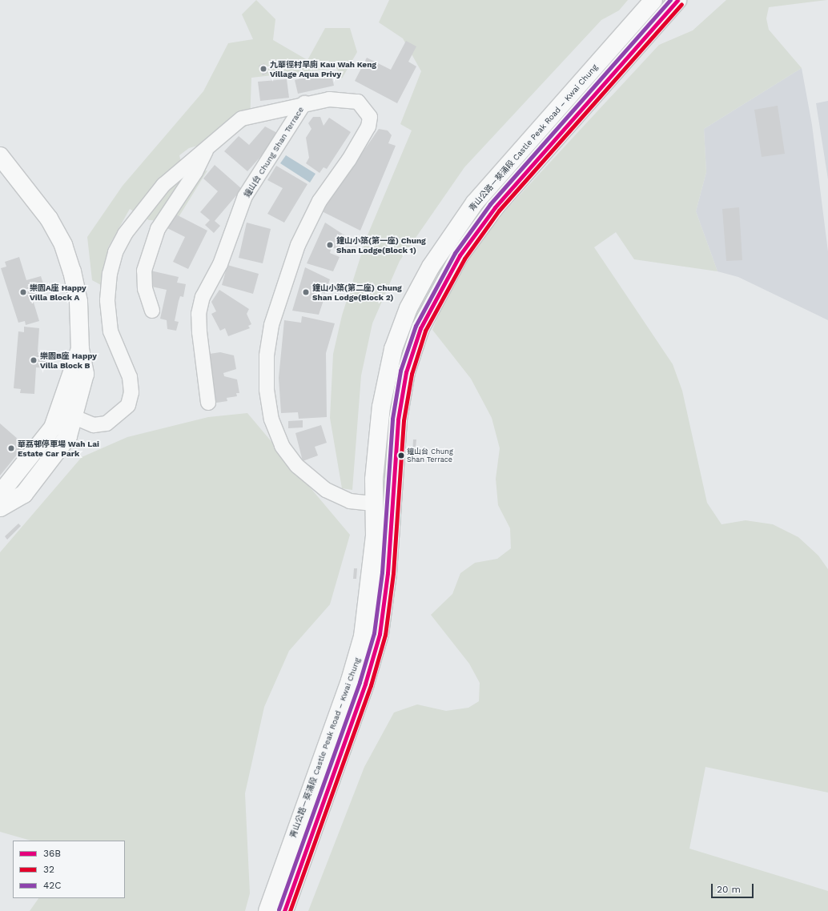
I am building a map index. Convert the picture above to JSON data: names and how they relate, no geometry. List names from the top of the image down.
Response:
{
  "streets": {
    "main road": ["青山公路－葵涌段 Castle Peak Road – Kwai Chung"],
    "street": ["鐘山台 Chung Shan Terrace"]
  },
  "crossings": [
    ["青山公路－葵涌段 Castle Peak Road – Kwai Chung", "鐘山台 Chung Shan Terrace"]
  ],
  "places": [
    "九華徑村旱廁 Kau Wah Keng Village Aqua Privy",
    "鐘山小築(第一座) Chung Shan Lodge(Block 1)",
    "樂園A座 Happy Villa Block A",
    "鐘山小築(第二座) Chung Shan Lodge(Block 2)",
    "樂園B座 Happy Villa Block B",
    "華荔邨停車場 Wah Lai Estate Car Park",
    "鐘山台 Chung Shan Terrace"
  ],
  "lines": ["transit line 36B", "transit line 42C", "transit line 32"],
  "legend": ["36B", "32", "42C"],
  "scale_bar": "20 m"
}
